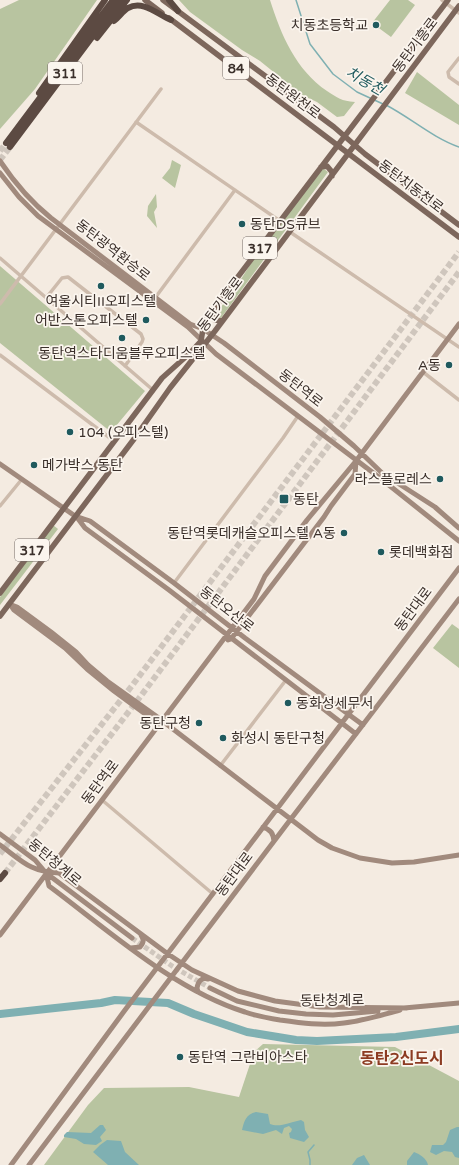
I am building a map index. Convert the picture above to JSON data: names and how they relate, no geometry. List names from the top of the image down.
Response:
{
  "streets": {
    "highway": ["311"],
    "main road": [
      "동탄기흥로",
      "84",
      "동탄원천로",
      "동탄치동천로",
      "317"
    ],
    "street": [
      "동탄광역환승로",
      "동탄역로",
      "동탄오산로",
      "동탄대로",
      "동탄청계로"
    ]
  },
  "crossings": [
    ["동탄기흥로", "동탄원천로"],
    ["동탄기흥로", "동탄치동천로"],
    ["동탄기흥로", "동탄광역환승로"],
    ["동탄기흥로", "동탄오산로"],
    ["동탄원천로", "동탄치동천로"],
    ["동탄광역환승로", "동탄역로"],
    ["동탄역로", "동탄오산로"],
    ["동탄역로", "동탄대로"],
    ["동탄역로", "동탄청계로"],
    ["동탄오산로", "동탄대로"]
  ],
  "districts": ["동탄2신도시"],
  "water": ["치동천"],
  "places": {
    "other": [
      "치동초등학교",
      "동탄DS큐브",
      "여울시티II오피스텔",
      "어반스톤오피스텔",
      "동탄역스타디움블루오피스텔",
      "A동",
      "104 (오피스텔)",
      "메가박스 동탄",
      "라스플로레스",
      "동탄역롯데캐슬오피스텔 A동",
      "롯데백화점",
      "동화성세무서",
      "동탄구청",
      "화성시 동탄구청",
      "동탄역 그란비아스타"
    ],
    "transit": ["동탄"]
  }
}
